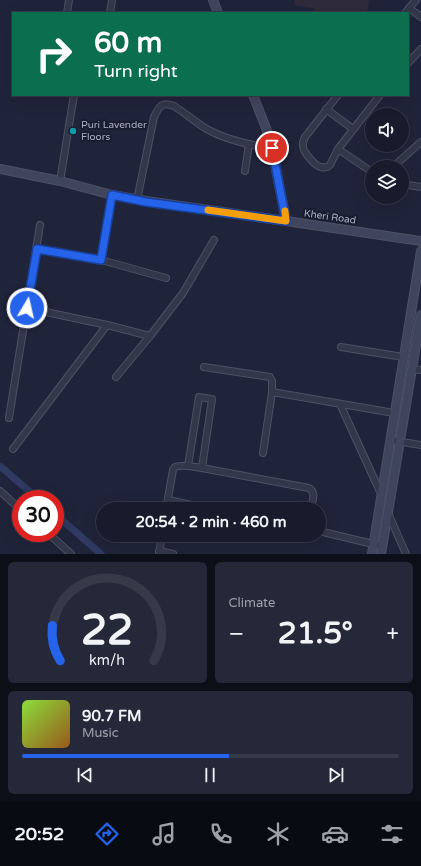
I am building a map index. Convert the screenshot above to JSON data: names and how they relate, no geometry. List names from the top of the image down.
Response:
{
  "streets": {
    "street": ["Kheri Road"]
  },
  "places": ["Puri Lavender Floors"],
  "page": {
    "turn": ["60 m", "Turn right"],
    "limit": "30",
    "trip": "20:54 · 2 min · 460 m",
    "tile": "Climate",
    "heat": ["−", "21.5°", "+"],
    "song": ["90.7 FM", "Music"],
    "tabs": "20:52",
    "gauge": ["22", "km/h"]
  }
}
